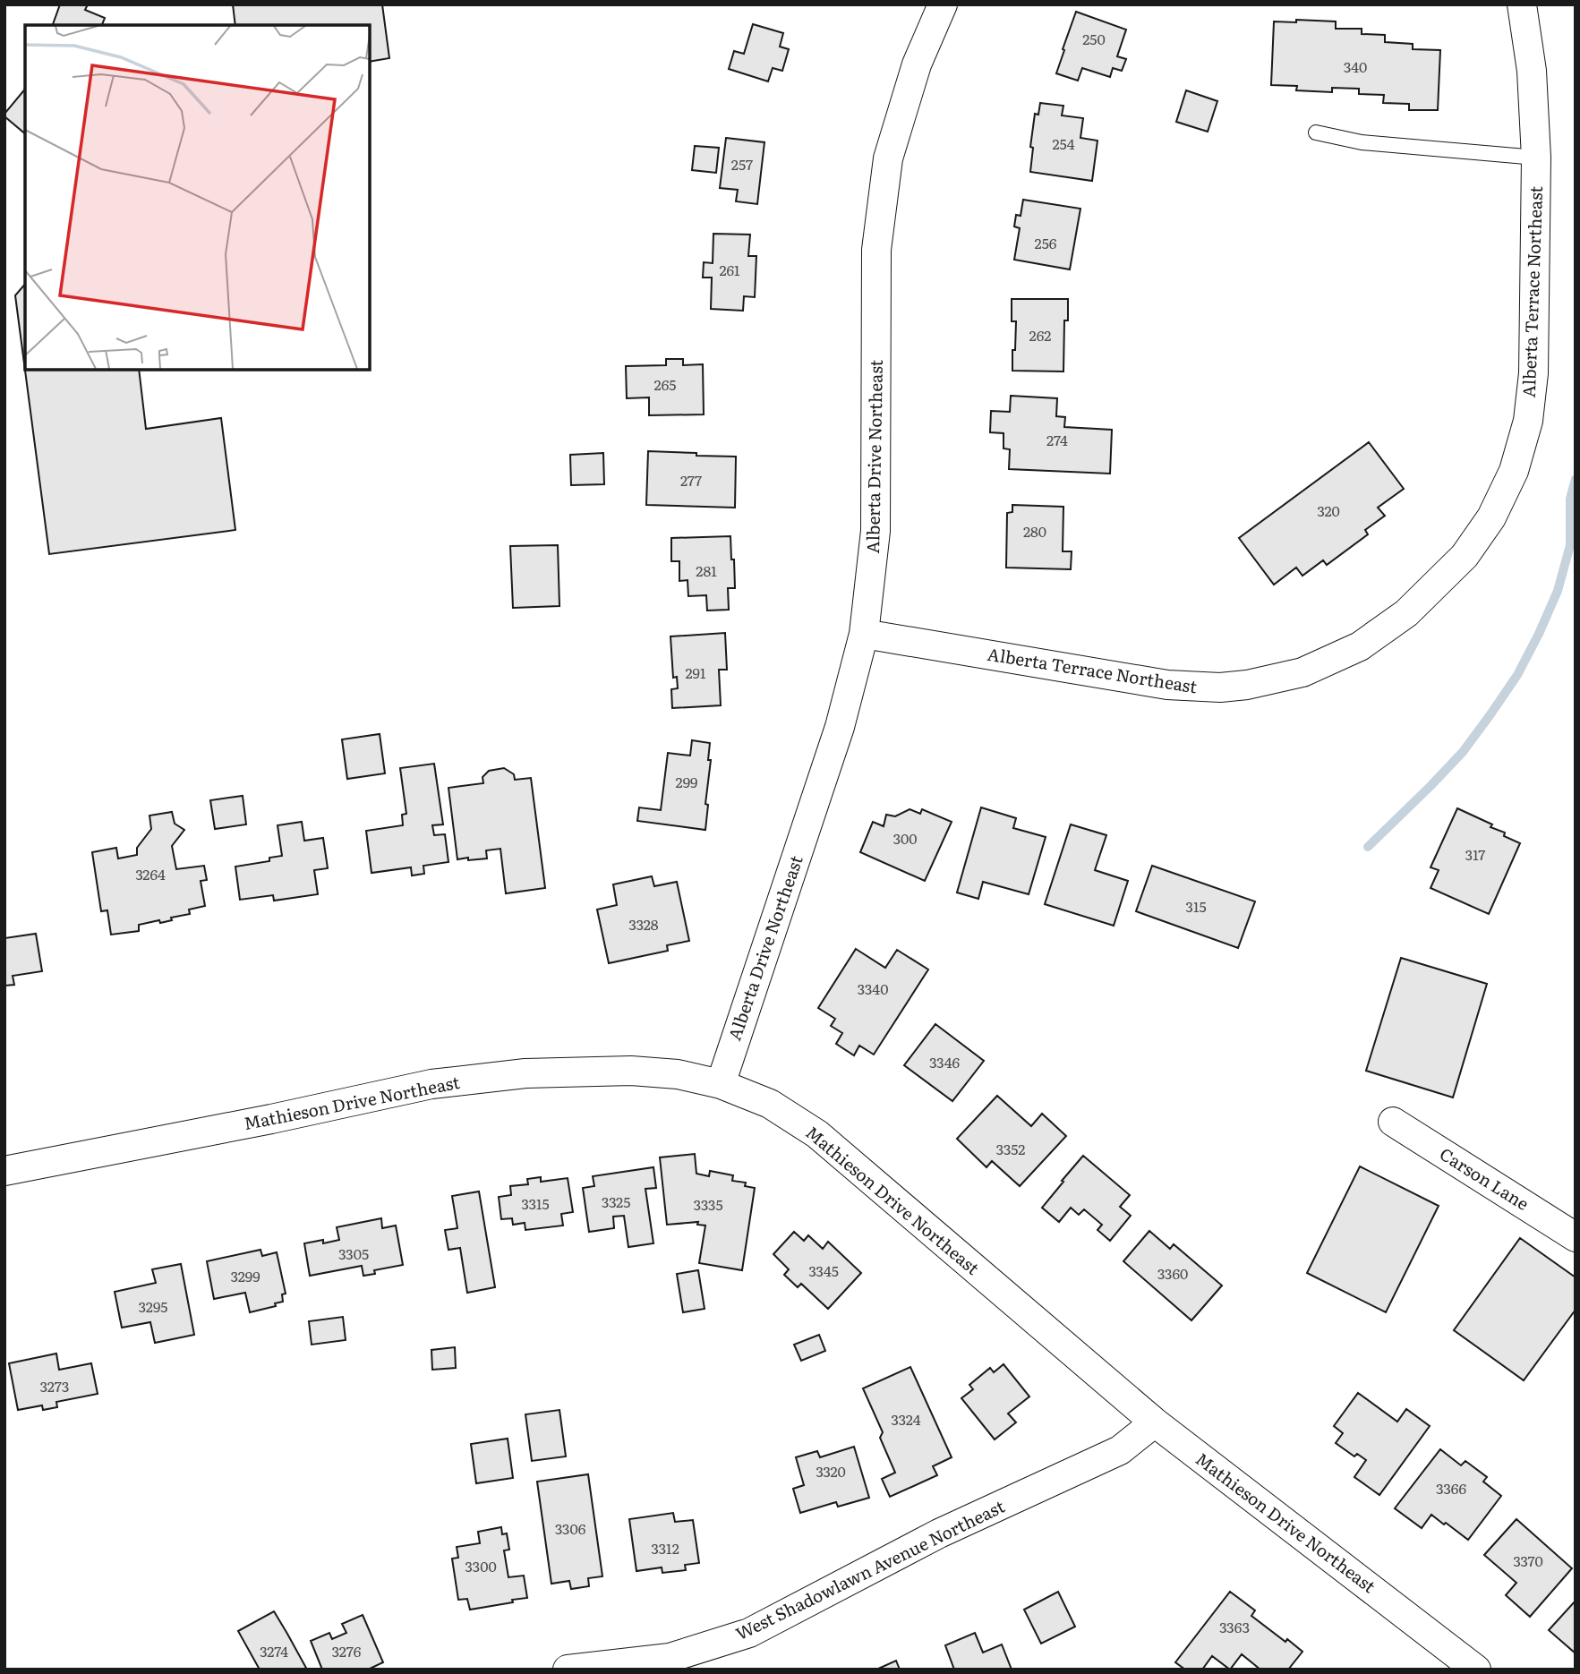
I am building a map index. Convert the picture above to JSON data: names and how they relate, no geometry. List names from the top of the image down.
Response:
{
  "streets": {
    "street": [
      "Alberta Terrace Northeast",
      "Alberta Drive Northeast",
      "Mathieson Drive Northeast",
      "Carson Lane",
      "West Shadowlawn Avenue Northeast"
    ]
  },
  "crossings": [
    ["Alberta Terrace Northeast", "Alberta Drive Northeast"],
    ["Alberta Drive Northeast", "Mathieson Drive Northeast"],
    ["Mathieson Drive Northeast", "West Shadowlawn Avenue Northeast"]
  ],
  "house_numbers": [
    "250",
    "340",
    "254",
    "257",
    "256",
    "261",
    "262",
    "265",
    "274",
    "277",
    "320",
    "280",
    "281",
    "291",
    "299",
    "300",
    "317",
    "3264",
    "315",
    "3328",
    "3340",
    "3346",
    "3352",
    "3325",
    "3315",
    "3335",
    "3305",
    "3345",
    "3360",
    "3299",
    "3295",
    "3273",
    "3324",
    "3320",
    "3366",
    "3306",
    "3312",
    "3370",
    "3300",
    "3363",
    "3274",
    "3276"
  ]
}
